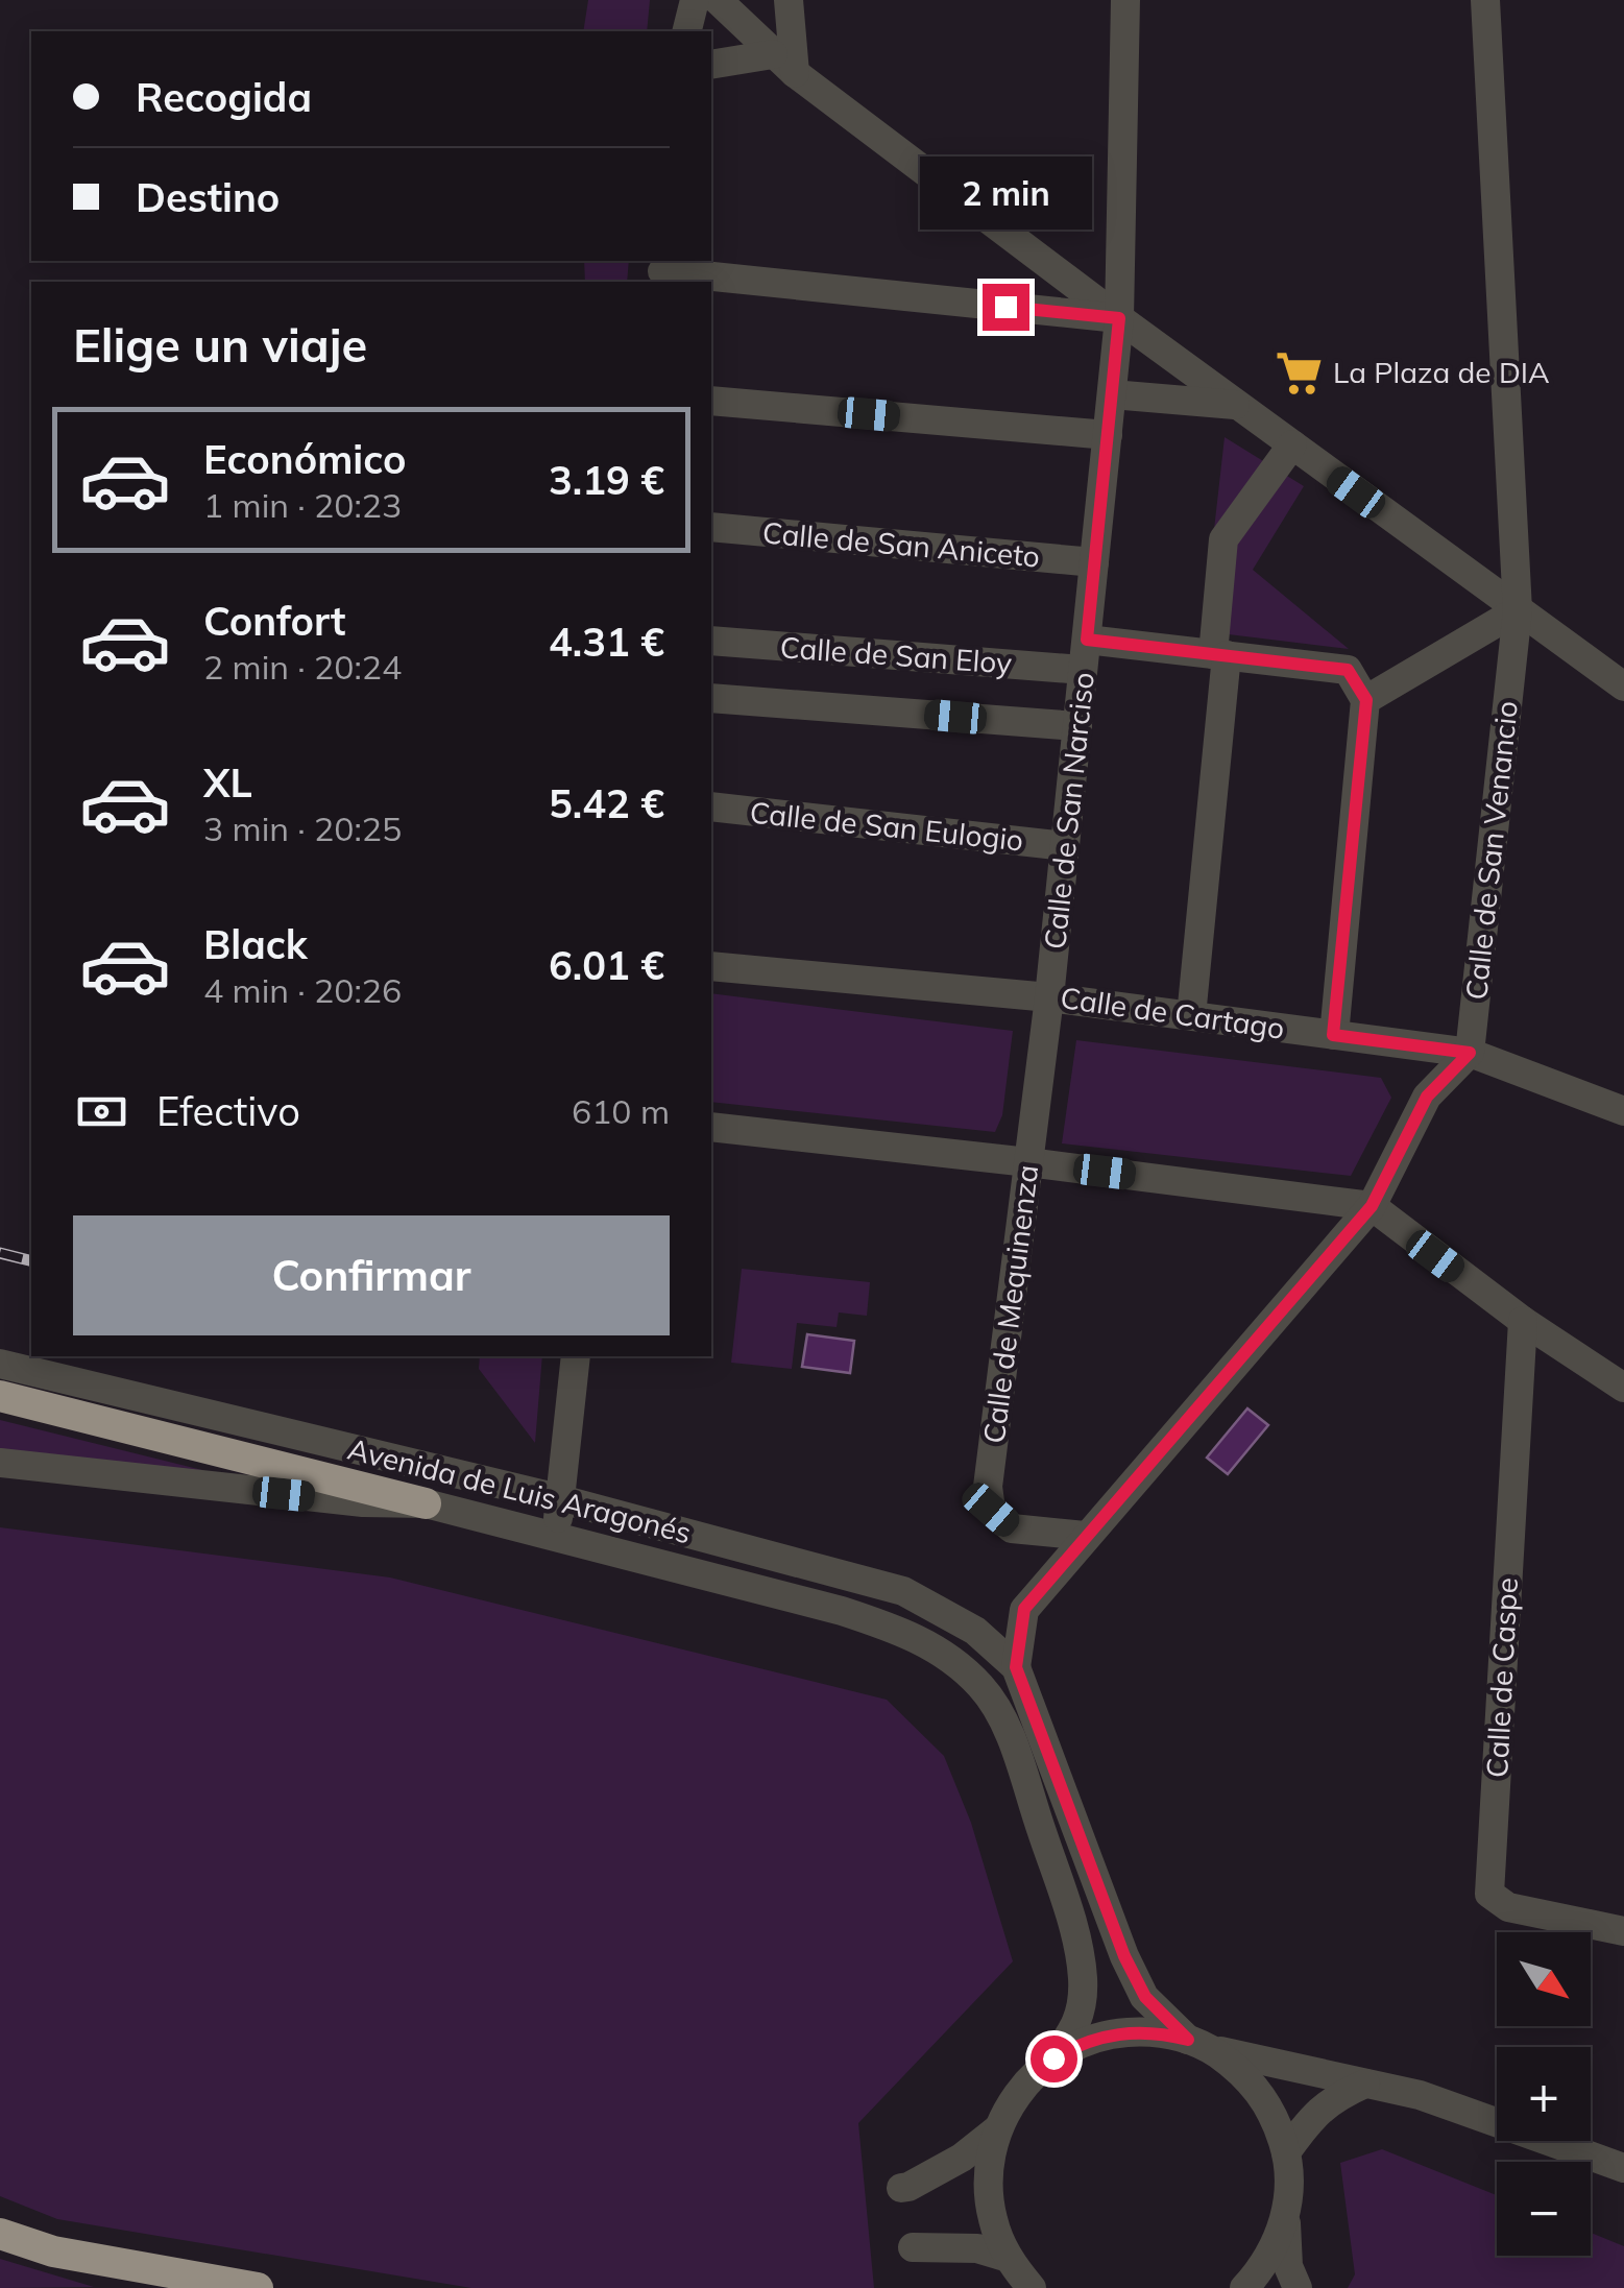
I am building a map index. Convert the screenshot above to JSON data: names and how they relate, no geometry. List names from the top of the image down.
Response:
{
  "streets": {
    "street": [
      "Calle de San Aniceto",
      "Calle de San Eloy",
      "Calle de San Narciso",
      "Calle de San Eulogio",
      "Calle de San Venancio",
      "Calle de Cartago",
      "Calle de Mequinenza",
      "Avenida de Luis Aragonés",
      "Calle de Caspe"
    ]
  },
  "crossings": [
    ["Calle de San Aniceto", "Calle de San Narciso"],
    ["Calle de San Eloy", "Calle de San Narciso"],
    ["Calle de San Narciso", "Calle de San Eulogio"],
    ["Calle de San Narciso", "Calle de Cartago"],
    ["Calle de San Narciso", "Calle de Mequinenza"],
    ["Calle de San Venancio", "Calle de Cartago"],
    ["Calle de Cartago", "Calle de Mequinenza"]
  ],
  "places": {
    "supermarket": ["La Plaza de DIA"]
  },
  "north": "bottom right",
  "page": {
    "banner": ["Recogida", "Destino"],
    "bubble": "2 min",
    "heading": "Elige un viaje",
    "list": [
      {
        "name": "Económico",
        "note": "1 min · 20:23",
        "value": "3.19 €"
      },
      {
        "name": "Confort",
        "note": "2 min · 20:24",
        "value": "4.31 €"
      },
      {
        "name": "XL",
        "note": "3 min · 20:25",
        "value": "5.42 €"
      },
      {
        "name": "Black",
        "note": "4 min · 20:26",
        "value": "6.01 €"
      }
    ],
    "pay": ["Efectivo", "610 m"],
    "buttons": "Confirmar",
    "map_buttons": ["+", "−"]
  }
}
